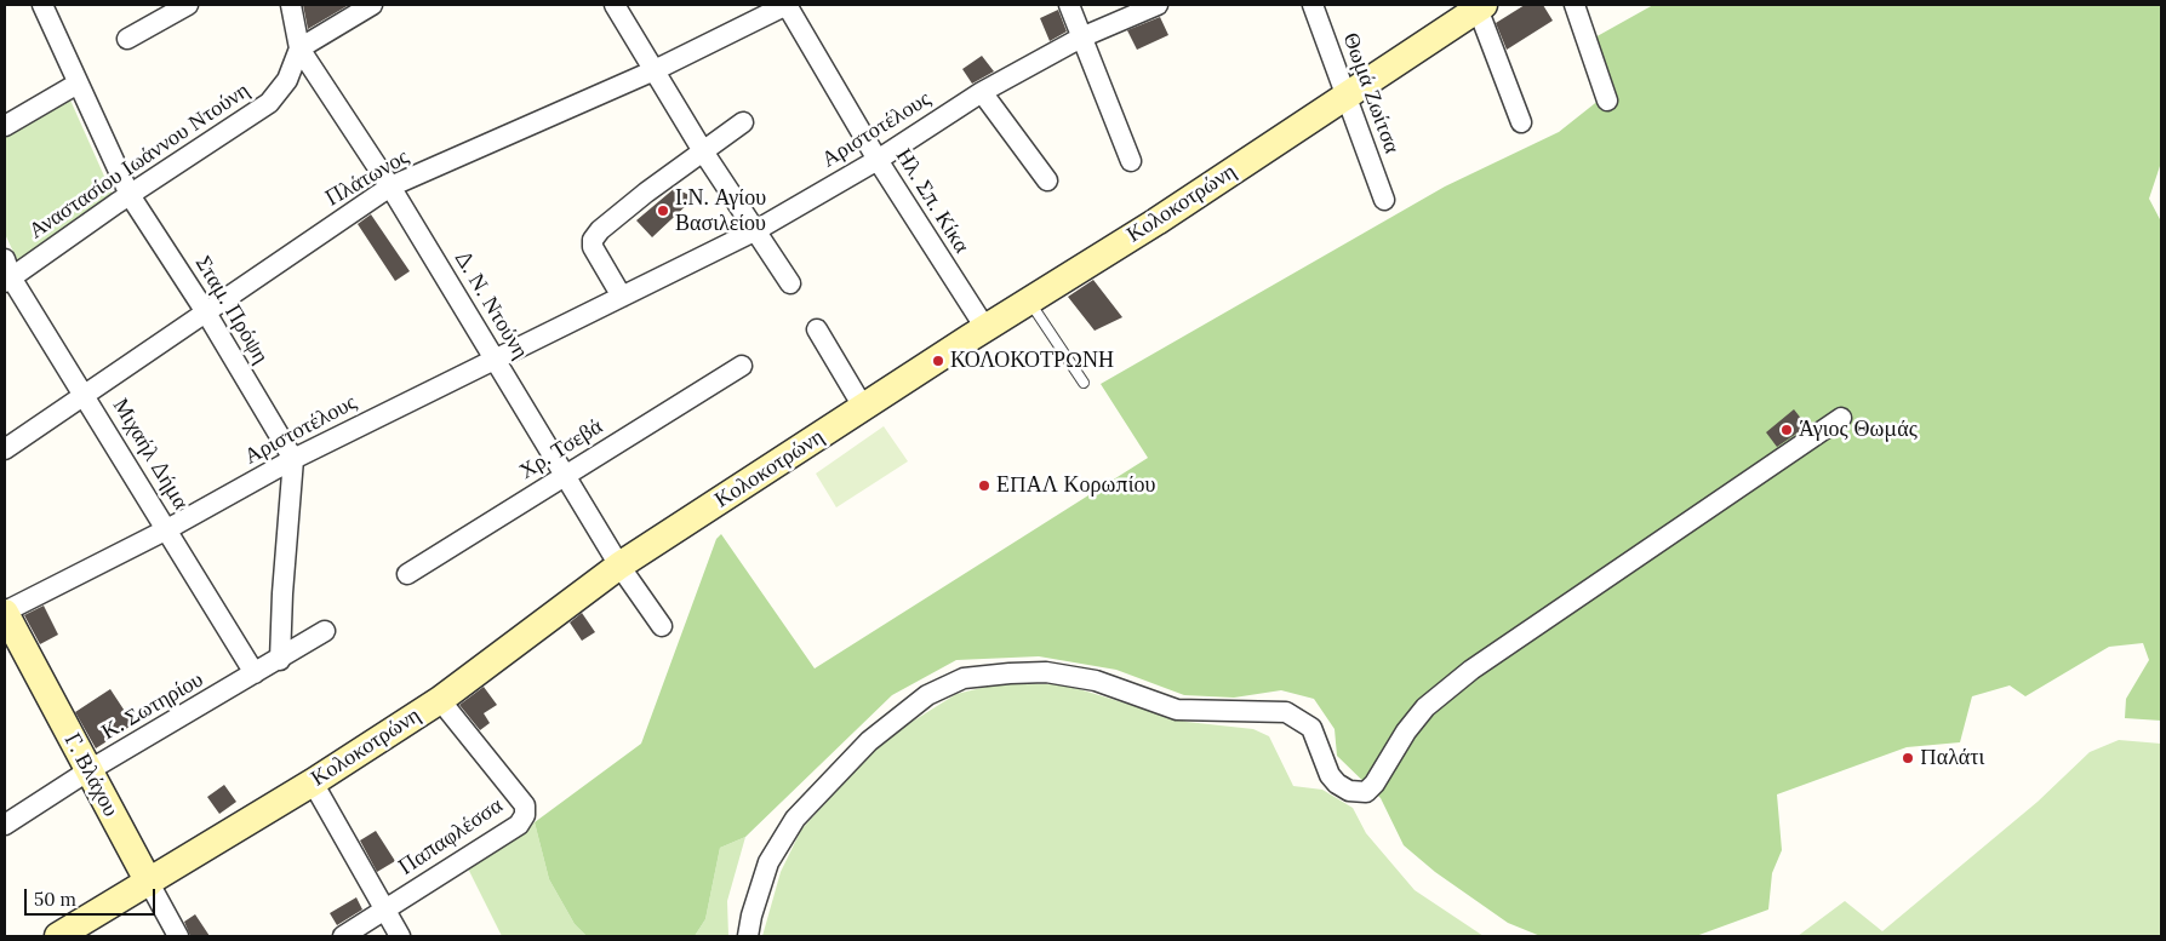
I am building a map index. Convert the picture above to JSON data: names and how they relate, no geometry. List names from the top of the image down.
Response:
{
  "streets": {
    "street": [
      "Θωμά Ζωίτσα",
      "Αριστοτέλους",
      "Αναστασίου Ιωάννου Ντούνη",
      "Πλάτωνος",
      "Ηλ. Σπ. Κίκα",
      "Κολοκοτρώνη",
      "Δ. Ν. Ντούνη",
      "Σταμ. Πρόψη",
      "Χρ. Τσεβά",
      "Μιχαήλ Δήμα",
      "Κ. Σωτηρίου",
      "Γ. Βλάχου",
      "Παπαφλέσσα"
    ]
  },
  "crossings": [
    ["Θωμά Ζωίτσα", "Κολοκοτρώνη"],
    ["Αριστοτέλους", "Ηλ. Σπ. Κίκα"],
    ["Αριστοτέλους", "Δ. Ν. Ντούνη"],
    ["Αριστοτέλους", "Σταμ. Πρόψη"],
    ["Αριστοτέλους", "Μιχαήλ Δήμα"],
    ["Αριστοτέλους", "Γ. Βλάχου"],
    ["Αναστασίου Ιωάννου Ντούνη", "Δ. Ν. Ντούνη"],
    ["Αναστασίου Ιωάννου Ντούνη", "Σταμ. Πρόψη"],
    ["Αναστασίου Ιωάννου Ντούνη", "Μιχαήλ Δήμα"],
    ["Πλάτωνος", "Ηλ. Σπ. Κίκα"],
    ["Πλάτωνος", "Δ. Ν. Ντούνη"],
    ["Πλάτωνος", "Σταμ. Πρόψη"],
    ["Πλάτωνος", "Μιχαήλ Δήμα"],
    ["Ηλ. Σπ. Κίκα", "Κολοκοτρώνη"],
    ["Κολοκοτρώνη", "Δ. Ν. Ντούνη"],
    ["Κολοκοτρώνη", "Γ. Βλάχου"],
    ["Κολοκοτρώνη", "Παπαφλέσσα"],
    ["Δ. Ν. Ντούνη", "Χρ. Τσεβά"],
    ["Μιχαήλ Δήμα", "Κ. Σωτηρίου"],
    ["Κ. Σωτηρίου", "Γ. Βλάχου"]
  ],
  "places": [
    "Ι.Ν. Αγίου Βασιλείου",
    "ΚΟΛΟΚΟΤΡΩΝΗ",
    "Άγιος Θωμάς",
    "ΕΠΑΛ Κορωπίου",
    "Παλάτι"
  ],
  "scale_bar": "50 m"
}
